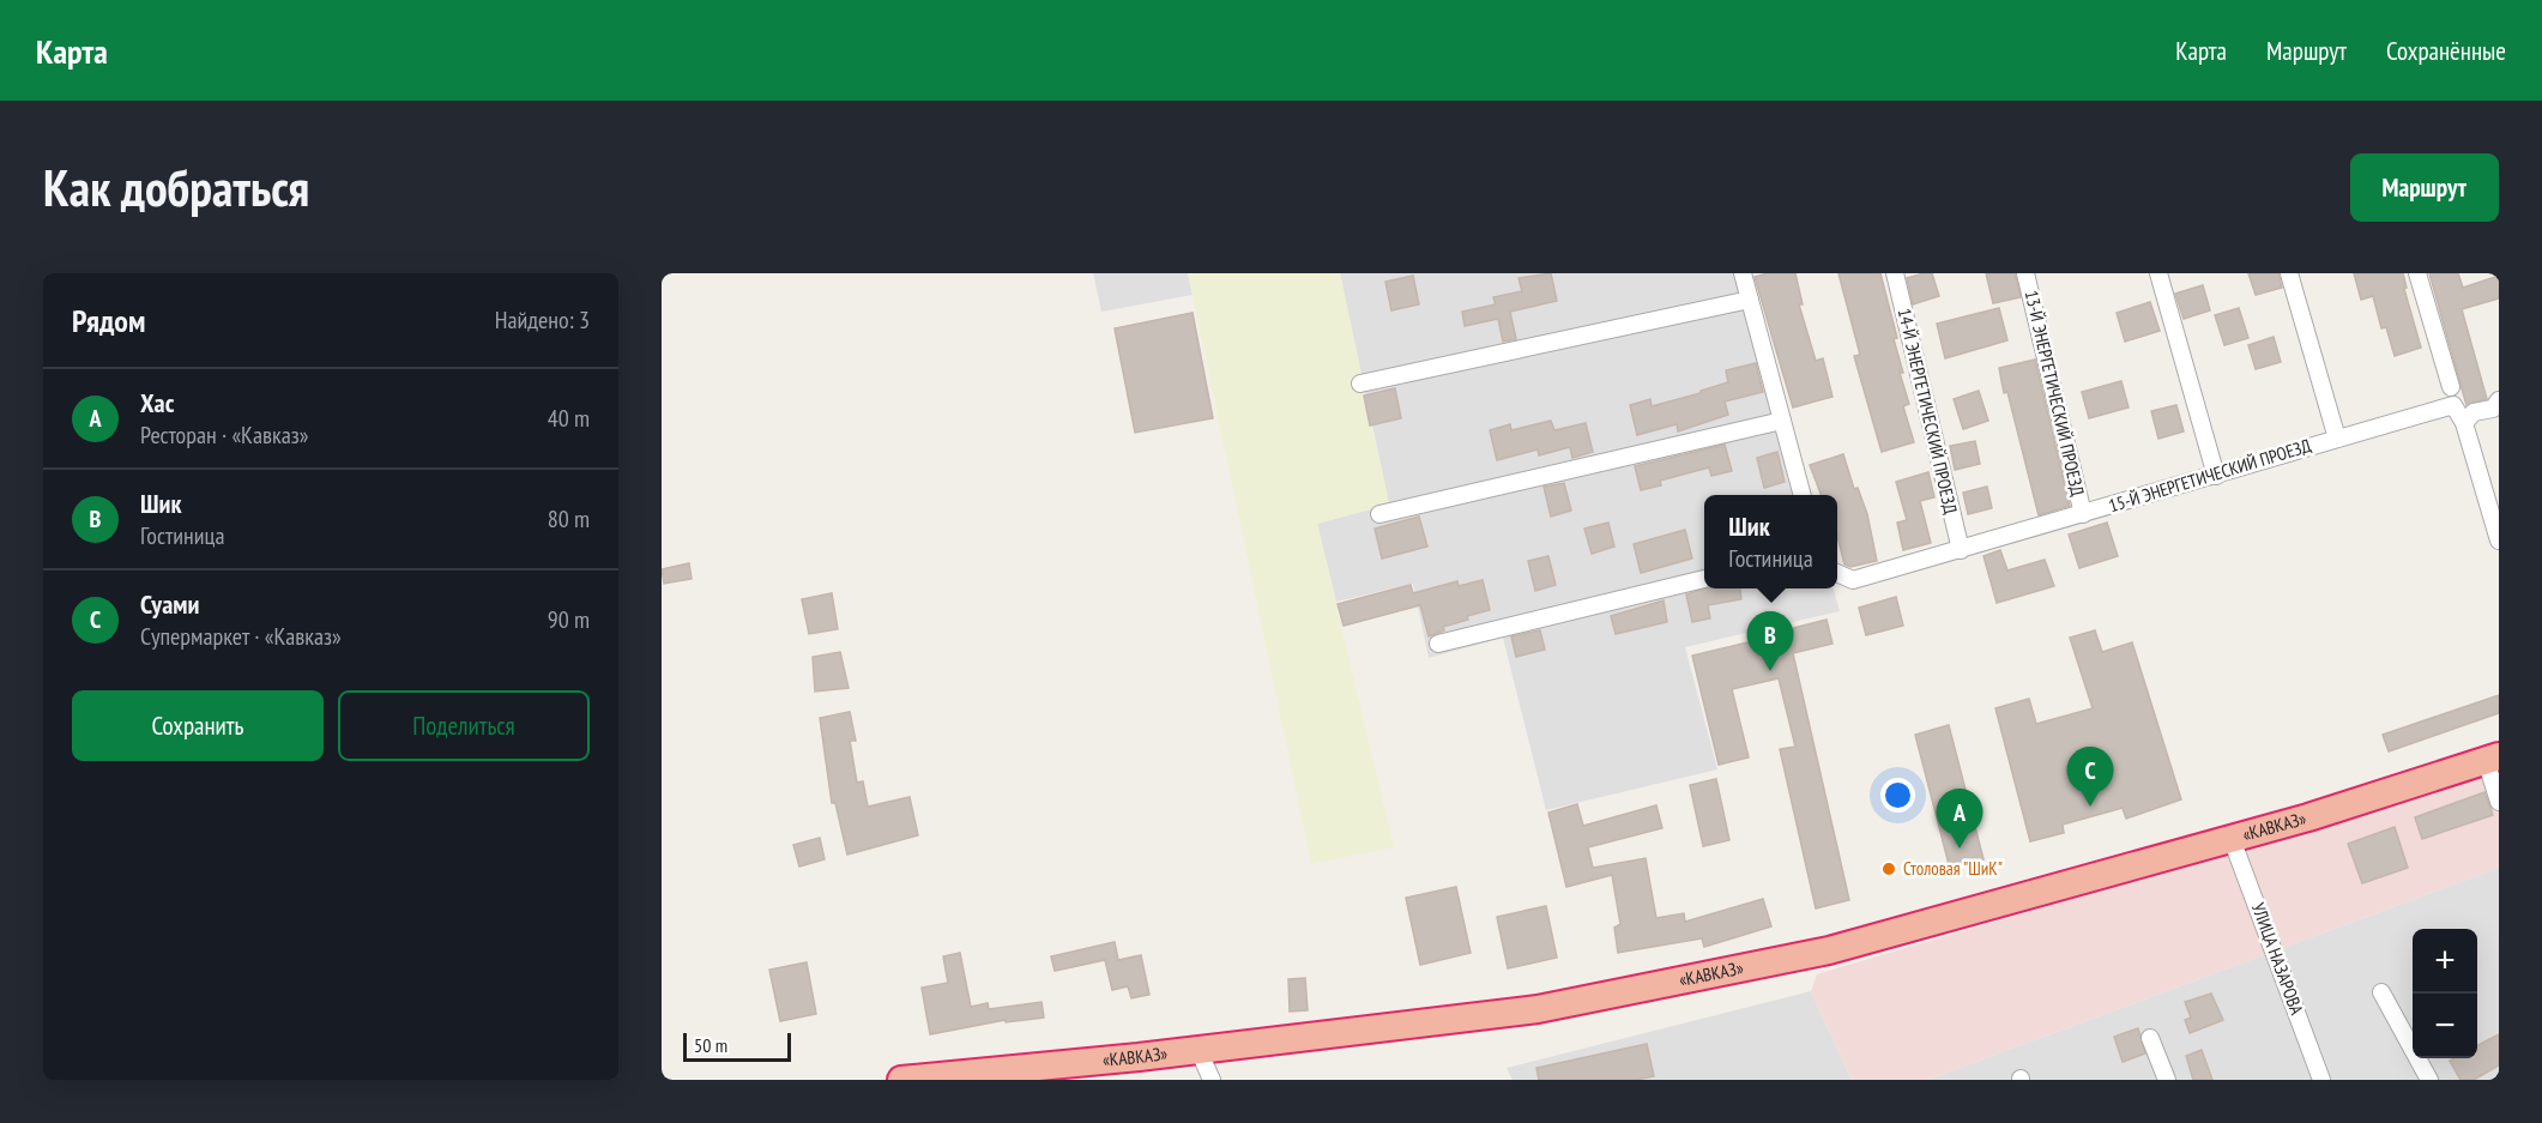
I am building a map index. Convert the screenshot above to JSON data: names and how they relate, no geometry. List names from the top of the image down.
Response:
{
  "streets": {
    "highway": ["«КАВКАЗ»"],
    "street": [
      "13-Й ЭНЕРГЕТИЧЕСКИЙ ПРОЕЗД",
      "14-Й ЭНЕРГЕТИЧЕСКИЙ ПРОЕЗД",
      "15-Й ЭНЕРГЕТИЧЕСКИЙ ПРОЕЗД",
      "УЛИЦА НАЗАРОВА"
    ]
  },
  "crossings": [
    ["13-Й ЭНЕРГЕТИЧЕСКИЙ ПРОЕЗД", "15-Й ЭНЕРГЕТИЧЕСКИЙ ПРОЕЗД"],
    ["14-Й ЭНЕРГЕТИЧЕСКИЙ ПРОЕЗД", "15-Й ЭНЕРГЕТИЧЕСКИЙ ПРОЕЗД"],
    ["«КАВКАЗ»", "УЛИЦА НАЗАРОВА"]
  ],
  "places": ["Столовая \"ШиК\""],
  "scale_bar": "50 m",
  "page": {
    "header": "Карта",
    "nav": ["Карта", "Маршрут", "Сохранённые"],
    "buttons": [
      "Маршрут",
      ["Сохранить", "Поделиться"]
    ],
    "title": "Как добраться",
    "heading": ["Рядом", "Найдено: 3"],
    "list": [
      {
        "mark": "A",
        "name": "Хас",
        "note": "Ресторан · «Кавказ»",
        "value": "40 m"
      },
      {
        "mark": "B",
        "name": "Шик",
        "note": "Гостиница",
        "value": "80 m"
      },
      {
        "mark": "C",
        "name": "Суами",
        "note": "Супермаркет · «Кавказ»",
        "value": "90 m"
      }
    ],
    "popup": ["Шик", "Гостиница"],
    "pins": ["B", "C", "A"],
    "map_buttons": ["+", "−"],
    "scale": "50 m"
  }
}
